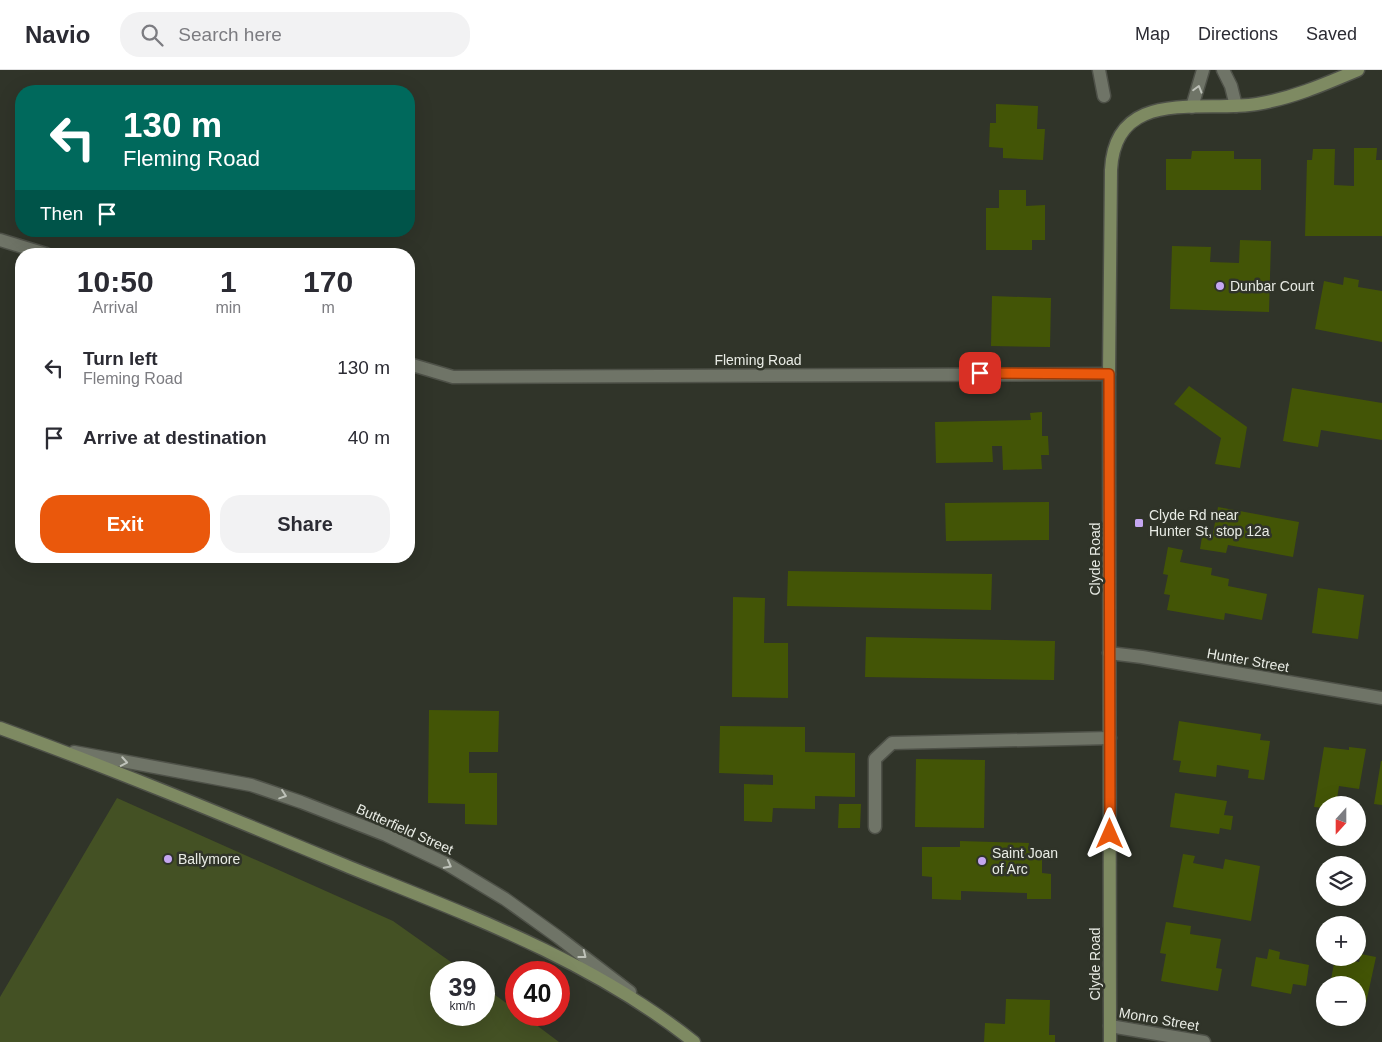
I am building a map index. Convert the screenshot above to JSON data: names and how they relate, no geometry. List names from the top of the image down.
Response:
{
  "streets": {
    "street": [
      "Fleming Road",
      "Clyde Road",
      "Hunter Street",
      "Butterfield Street",
      "Monro Street"
    ]
  },
  "crossings": [
    ["Fleming Road", "Clyde Road"],
    ["Clyde Road", "Hunter Street"],
    ["Clyde Road", "Monro Street"]
  ],
  "places": {
    "other": ["Dunbar Court", "Ballymore", "Saint Joan of Arc"],
    "transit": ["Clyde Rd near Hunter St, stop 12a"]
  },
  "north": "bottom",
  "page": {
    "header": "Navio",
    "search": "Search here",
    "nav": ["Map", "Directions", "Saved"],
    "turn": ["130 m", "Fleming Road"],
    "then": "Then",
    "eta": [
      "10:50",
      "Arrival",
      "1",
      "min",
      "170",
      "m"
    ],
    "list": [
      {
        "name": "Turn left",
        "note": "Fleming Road",
        "value": "130 m"
      },
      {
        "name": "Arrive at destination",
        "value": "40 m"
      }
    ],
    "buttons": ["Exit", "Share"],
    "map_buttons": ["+", "−"],
    "speed": "39 km/h",
    "limit": "40"
  }
}
